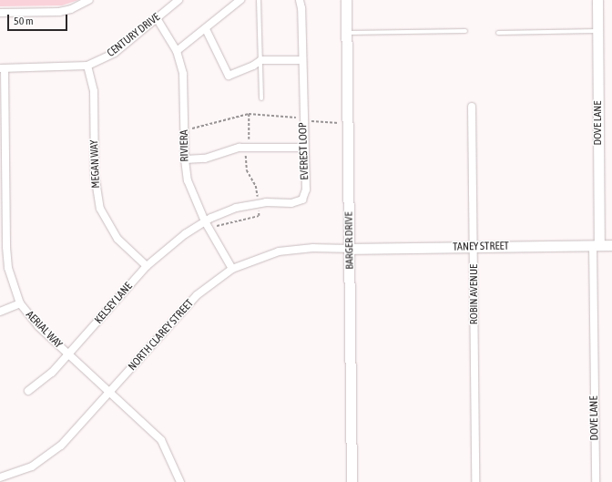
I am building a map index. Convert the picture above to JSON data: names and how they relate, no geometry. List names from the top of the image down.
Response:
{
  "streets": {
    "street": [
      "CENTURY DRIVE",
      "DOVE LANE",
      "RIVIERA",
      "EVEREST LOOP",
      "MEGAN WAY",
      "BARGER DRIVE",
      "TANEY STREET",
      "ROBIN AVENUE",
      "KELSEY LANE",
      "AERIAL WAY",
      "NORTH CLAREY STREET"
    ]
  },
  "crossings": [
    ["CENTURY DRIVE", "RIVIERA"],
    ["CENTURY DRIVE", "MEGAN WAY"],
    ["CENTURY DRIVE", "AERIAL WAY"],
    ["DOVE LANE", "TANEY STREET"],
    ["RIVIERA", "EVEREST LOOP"],
    ["RIVIERA", "KELSEY LANE"],
    ["RIVIERA", "NORTH CLAREY STREET"],
    ["EVEREST LOOP", "KELSEY LANE"],
    ["MEGAN WAY", "KELSEY LANE"],
    ["BARGER DRIVE", "TANEY STREET"],
    ["BARGER DRIVE", "NORTH CLAREY STREET"],
    ["TANEY STREET", "ROBIN AVENUE"],
    ["TANEY STREET", "NORTH CLAREY STREET"],
    ["KELSEY LANE", "AERIAL WAY"],
    ["AERIAL WAY", "NORTH CLAREY STREET"]
  ],
  "scale_bar": "50 m"
}
